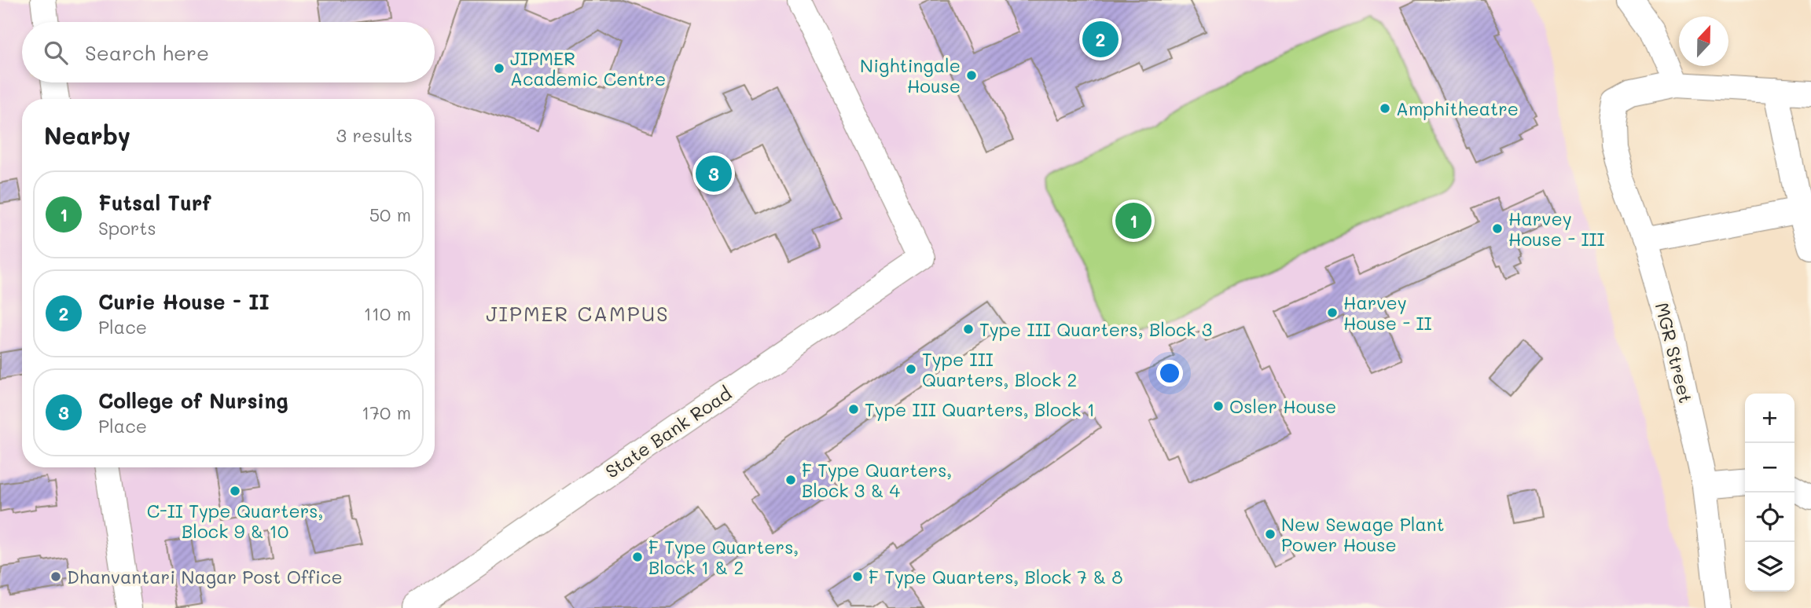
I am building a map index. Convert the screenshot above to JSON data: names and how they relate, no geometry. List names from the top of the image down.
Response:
{
  "streets": {
    "street": ["MGR Street", "State Bank Road"]
  },
  "districts": ["JIPMER CAMPUS"],
  "places": [
    "JIPMER Academic Centre",
    "Nightingale House",
    "Amphitheatre",
    "Harvey House - III",
    "Harvey House - II",
    "Type III Quarters, Block 3",
    "Type III Quarters, Block 2",
    "Osler House",
    "Type III Quarters, Block 1",
    "F Type Quarters, Block 3 & 4",
    "C-II Type Quarters, Block 9 & 10",
    "New Sewage Plant Power House",
    "F Type Quarters, Block 1 & 2",
    "Dhanvantari Nagar Post Office",
    "F Type Quarters, Block 7 & 8"
  ],
  "north": "top",
  "page": {
    "pins": ["2", "3", "1"],
    "search": "Search here",
    "heading": ["Nearby", "3 results"],
    "list": [
      {
        "mark": "1",
        "name": "Futsal Turf",
        "note": "Sports",
        "value": "50 m"
      },
      {
        "mark": "2",
        "name": "Curie House - II",
        "note": "Place",
        "value": "110 m"
      },
      {
        "mark": "3",
        "name": "College of Nursing",
        "note": "Place",
        "value": "170 m"
      }
    ],
    "map_buttons": ["+", "−"]
  }
}
